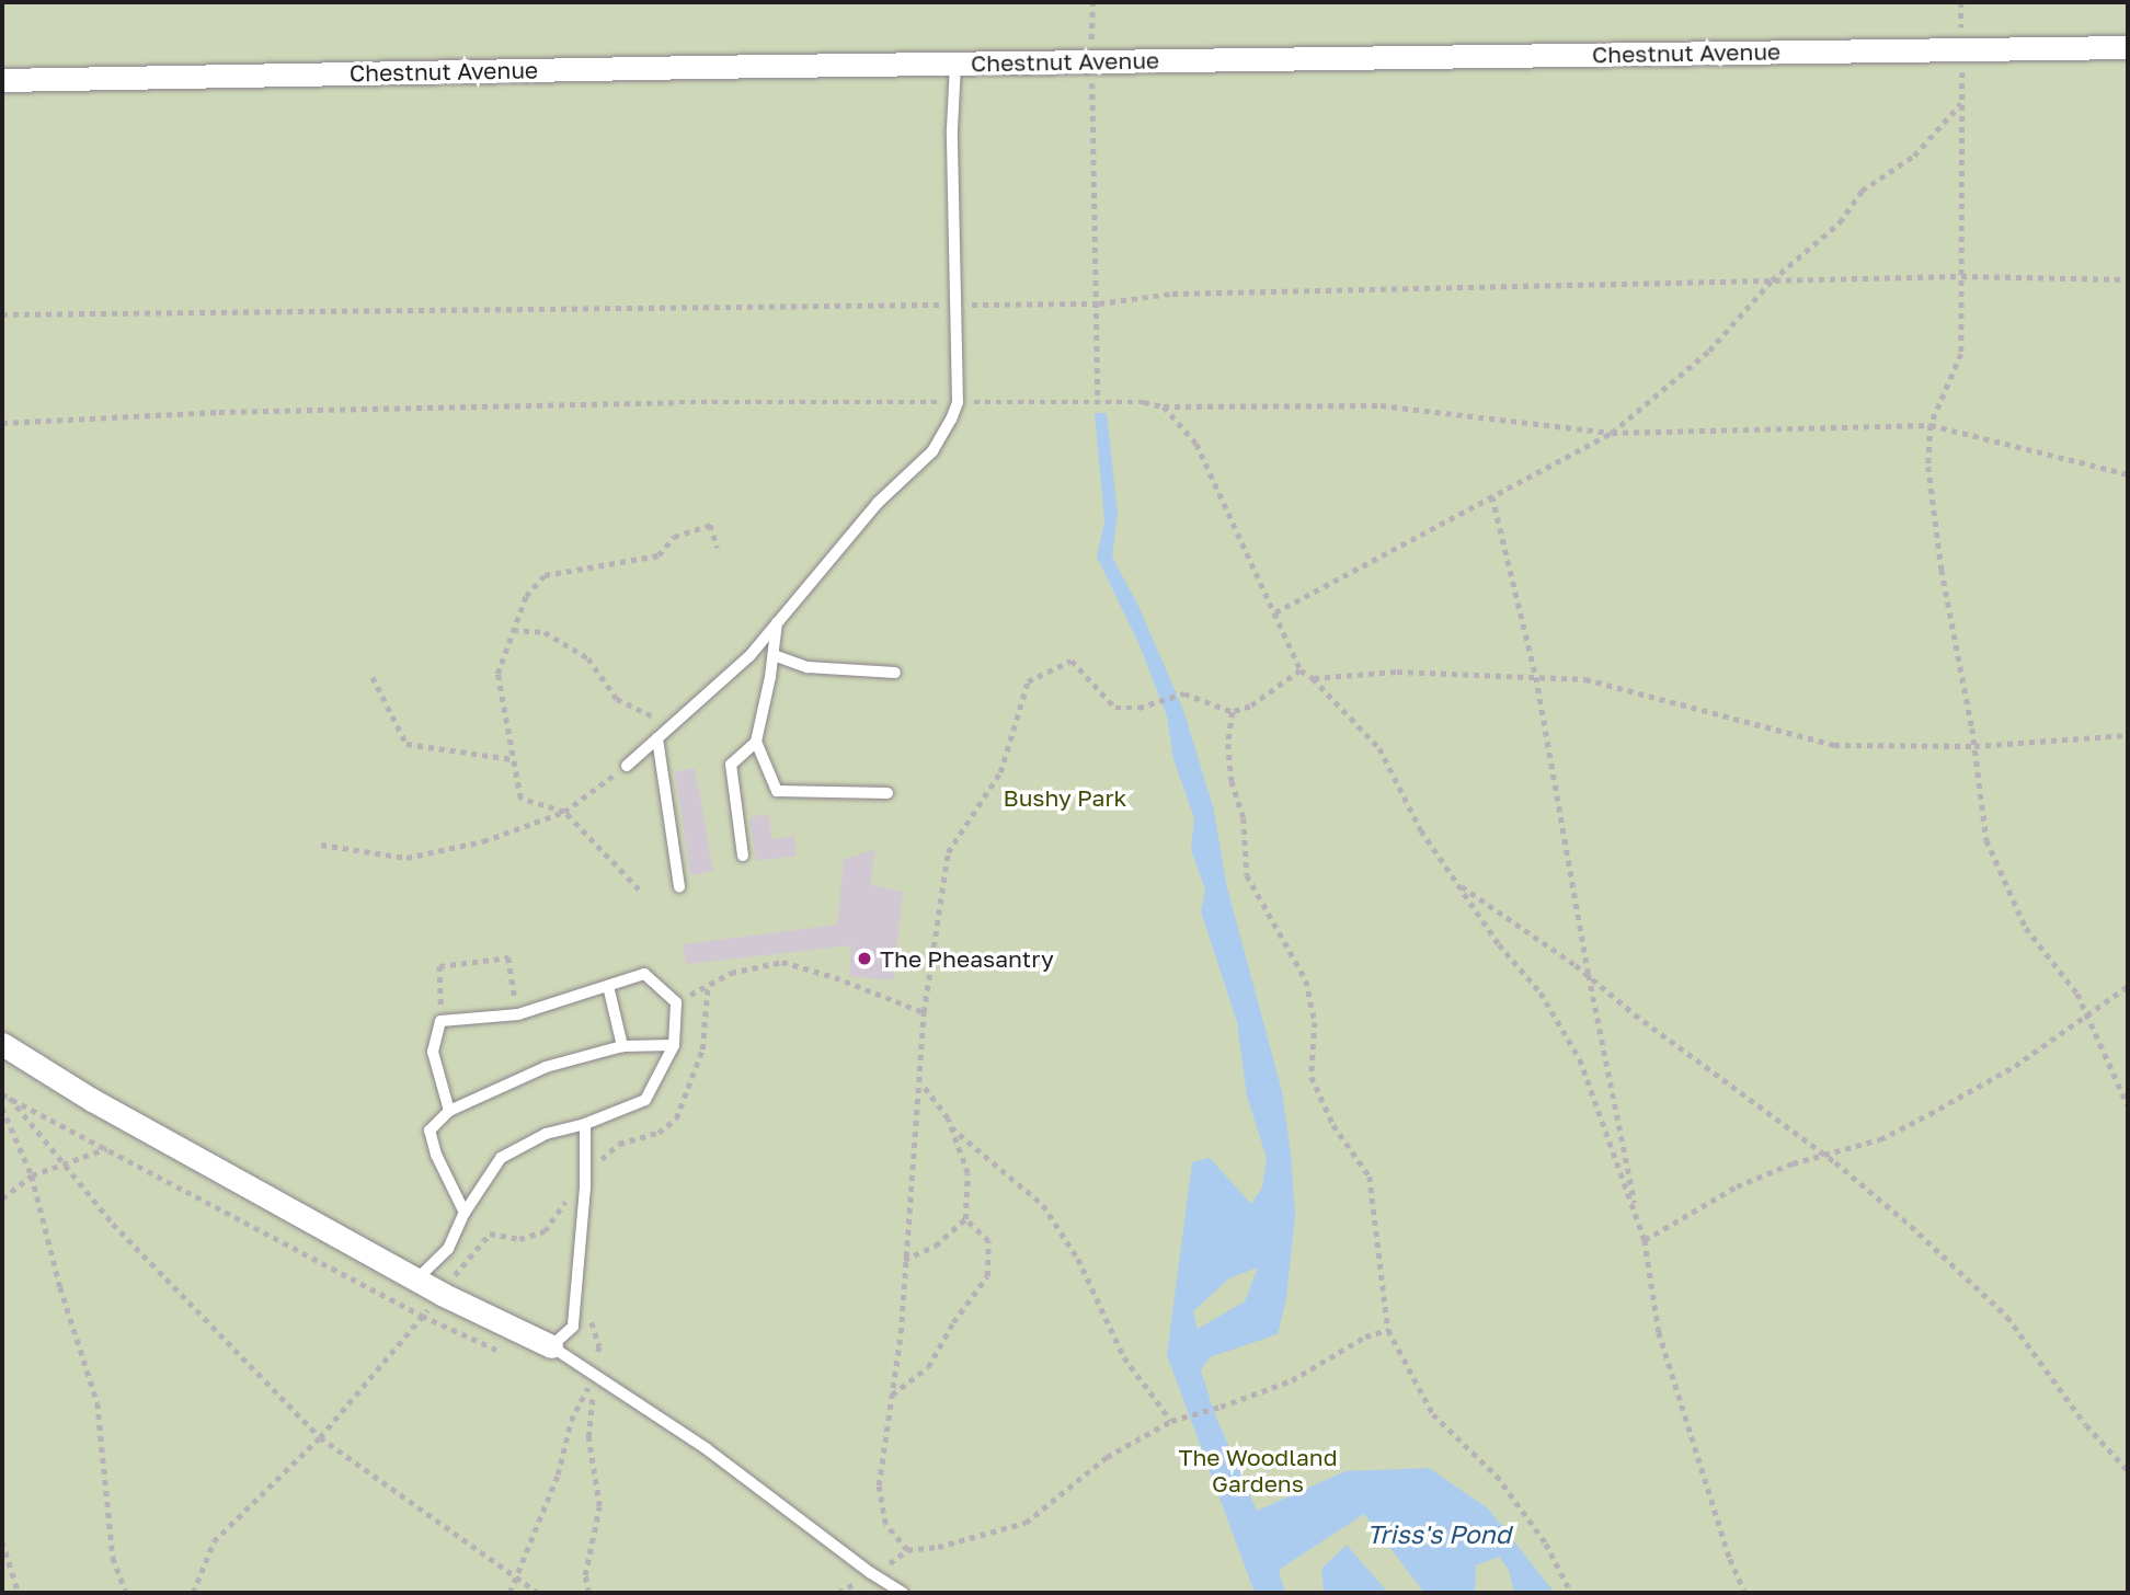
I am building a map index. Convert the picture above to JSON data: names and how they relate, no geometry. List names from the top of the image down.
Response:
{
  "streets": {
    "street": ["Chestnut Avenue"]
  },
  "water": ["Triss's Pond"],
  "parks": ["Bushy Park", "The Woodland Gardens"],
  "places": ["The Pheasantry"]
}
